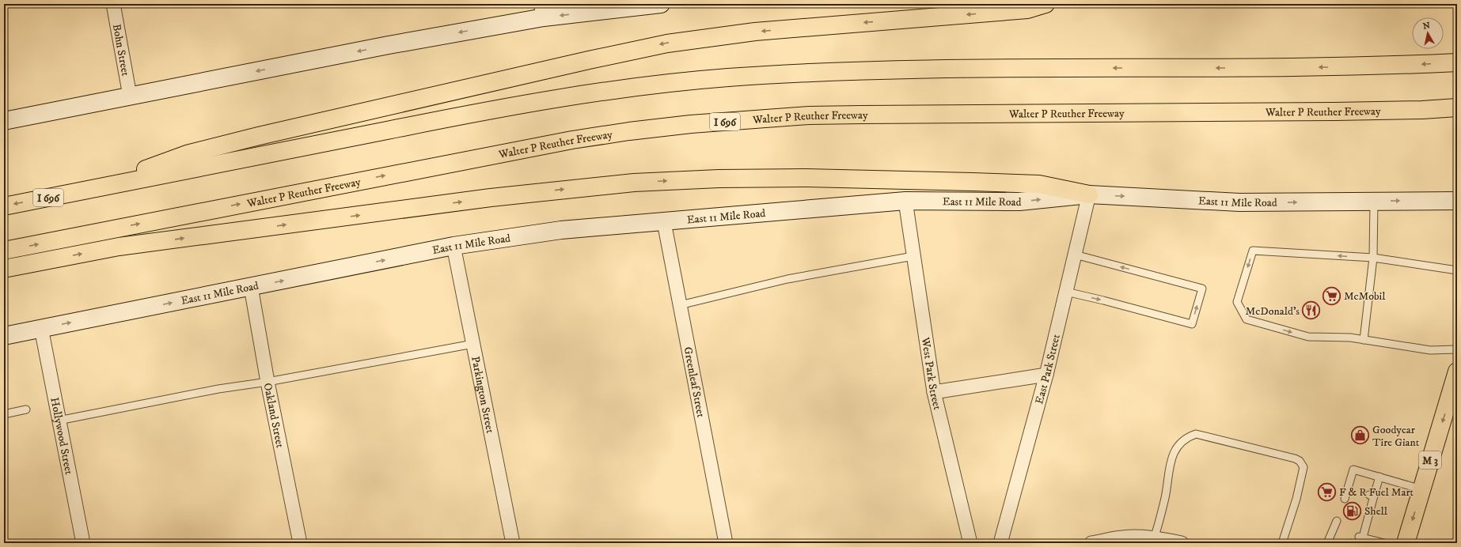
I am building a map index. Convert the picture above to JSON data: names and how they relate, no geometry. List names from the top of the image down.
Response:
{
  "streets": {
    "main road": [
      "Walter P Reuther Freeway",
      "I 696",
      "East 11 Mile Road",
      "M 3"
    ],
    "street": [
      "Bohn Street",
      "East Park Street",
      "West Park Street",
      "Greenleaf Street",
      "Parkington Street",
      "Oakland Street",
      "Hollywood Street"
    ]
  },
  "crossings": [
    ["East 11 Mile Road", "East Park Street"],
    ["East 11 Mile Road", "West Park Street"],
    ["East 11 Mile Road", "Greenleaf Street"],
    ["East 11 Mile Road", "Parkington Street"],
    ["East 11 Mile Road", "Oakland Street"],
    ["East 11 Mile Road", "Hollywood Street"]
  ],
  "places": {
    "supermarket": ["McMobil", "F & R Fuel Mart"],
    "restaurant": ["McDonald's"],
    "shop": ["Goodyear Tire Giant"],
    "fuel station": ["Shell"]
  },
  "north": "top"
}
